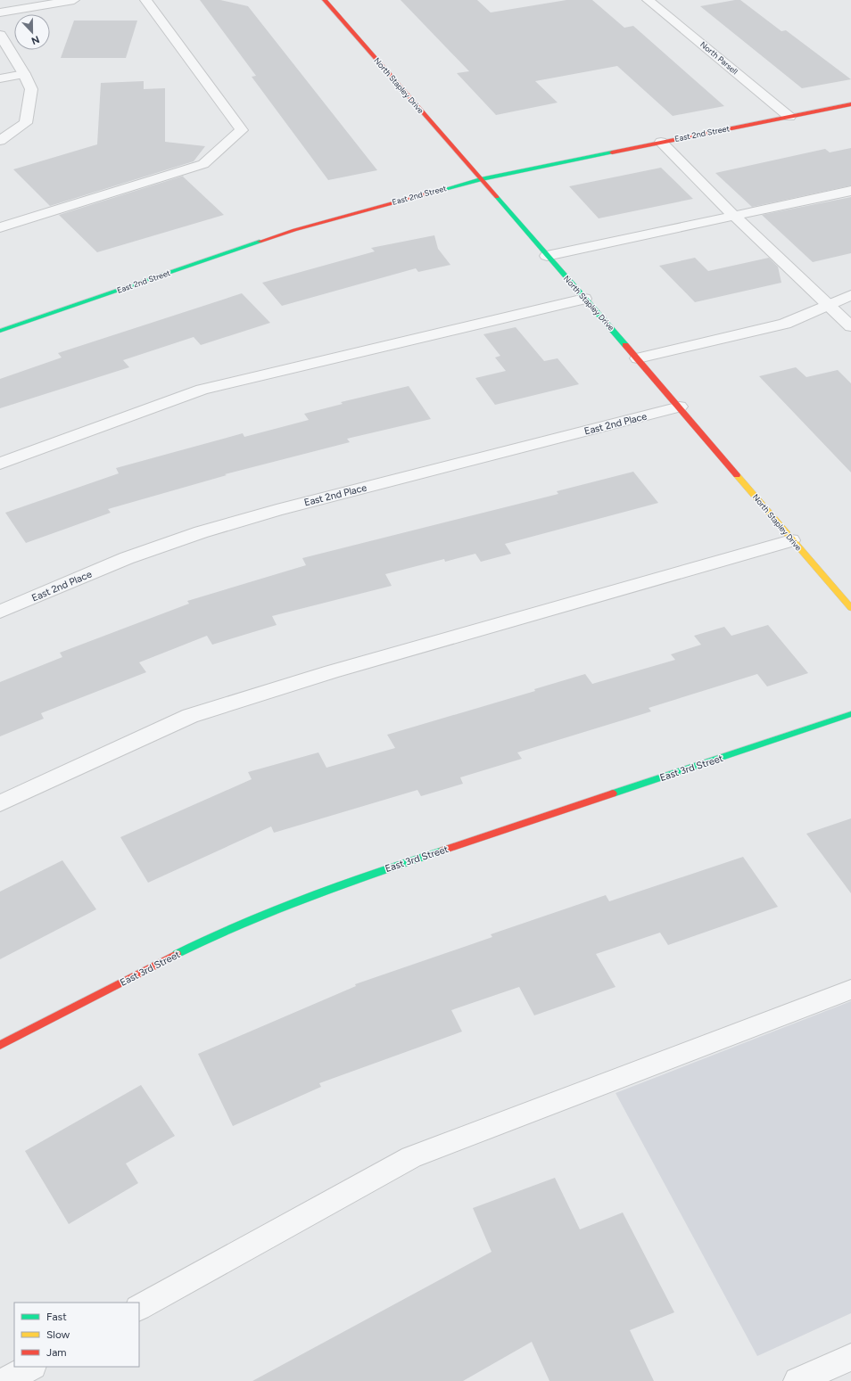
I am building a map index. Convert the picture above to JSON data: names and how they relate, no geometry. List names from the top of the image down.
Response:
{
  "streets": {
    "street": [
      "North Parsell",
      "North Stapley Drive",
      "East 2nd Street",
      "East 2nd Place",
      "East 3rd Street"
    ]
  },
  "crossings": [
    ["North Parsell", "East 2nd Street"],
    ["North Stapley Drive", "East 2nd Street"],
    ["North Stapley Drive", "East 2nd Place"]
  ],
  "legend": ["Fast", "Slow", "Jam"],
  "north": "bottom"
}
